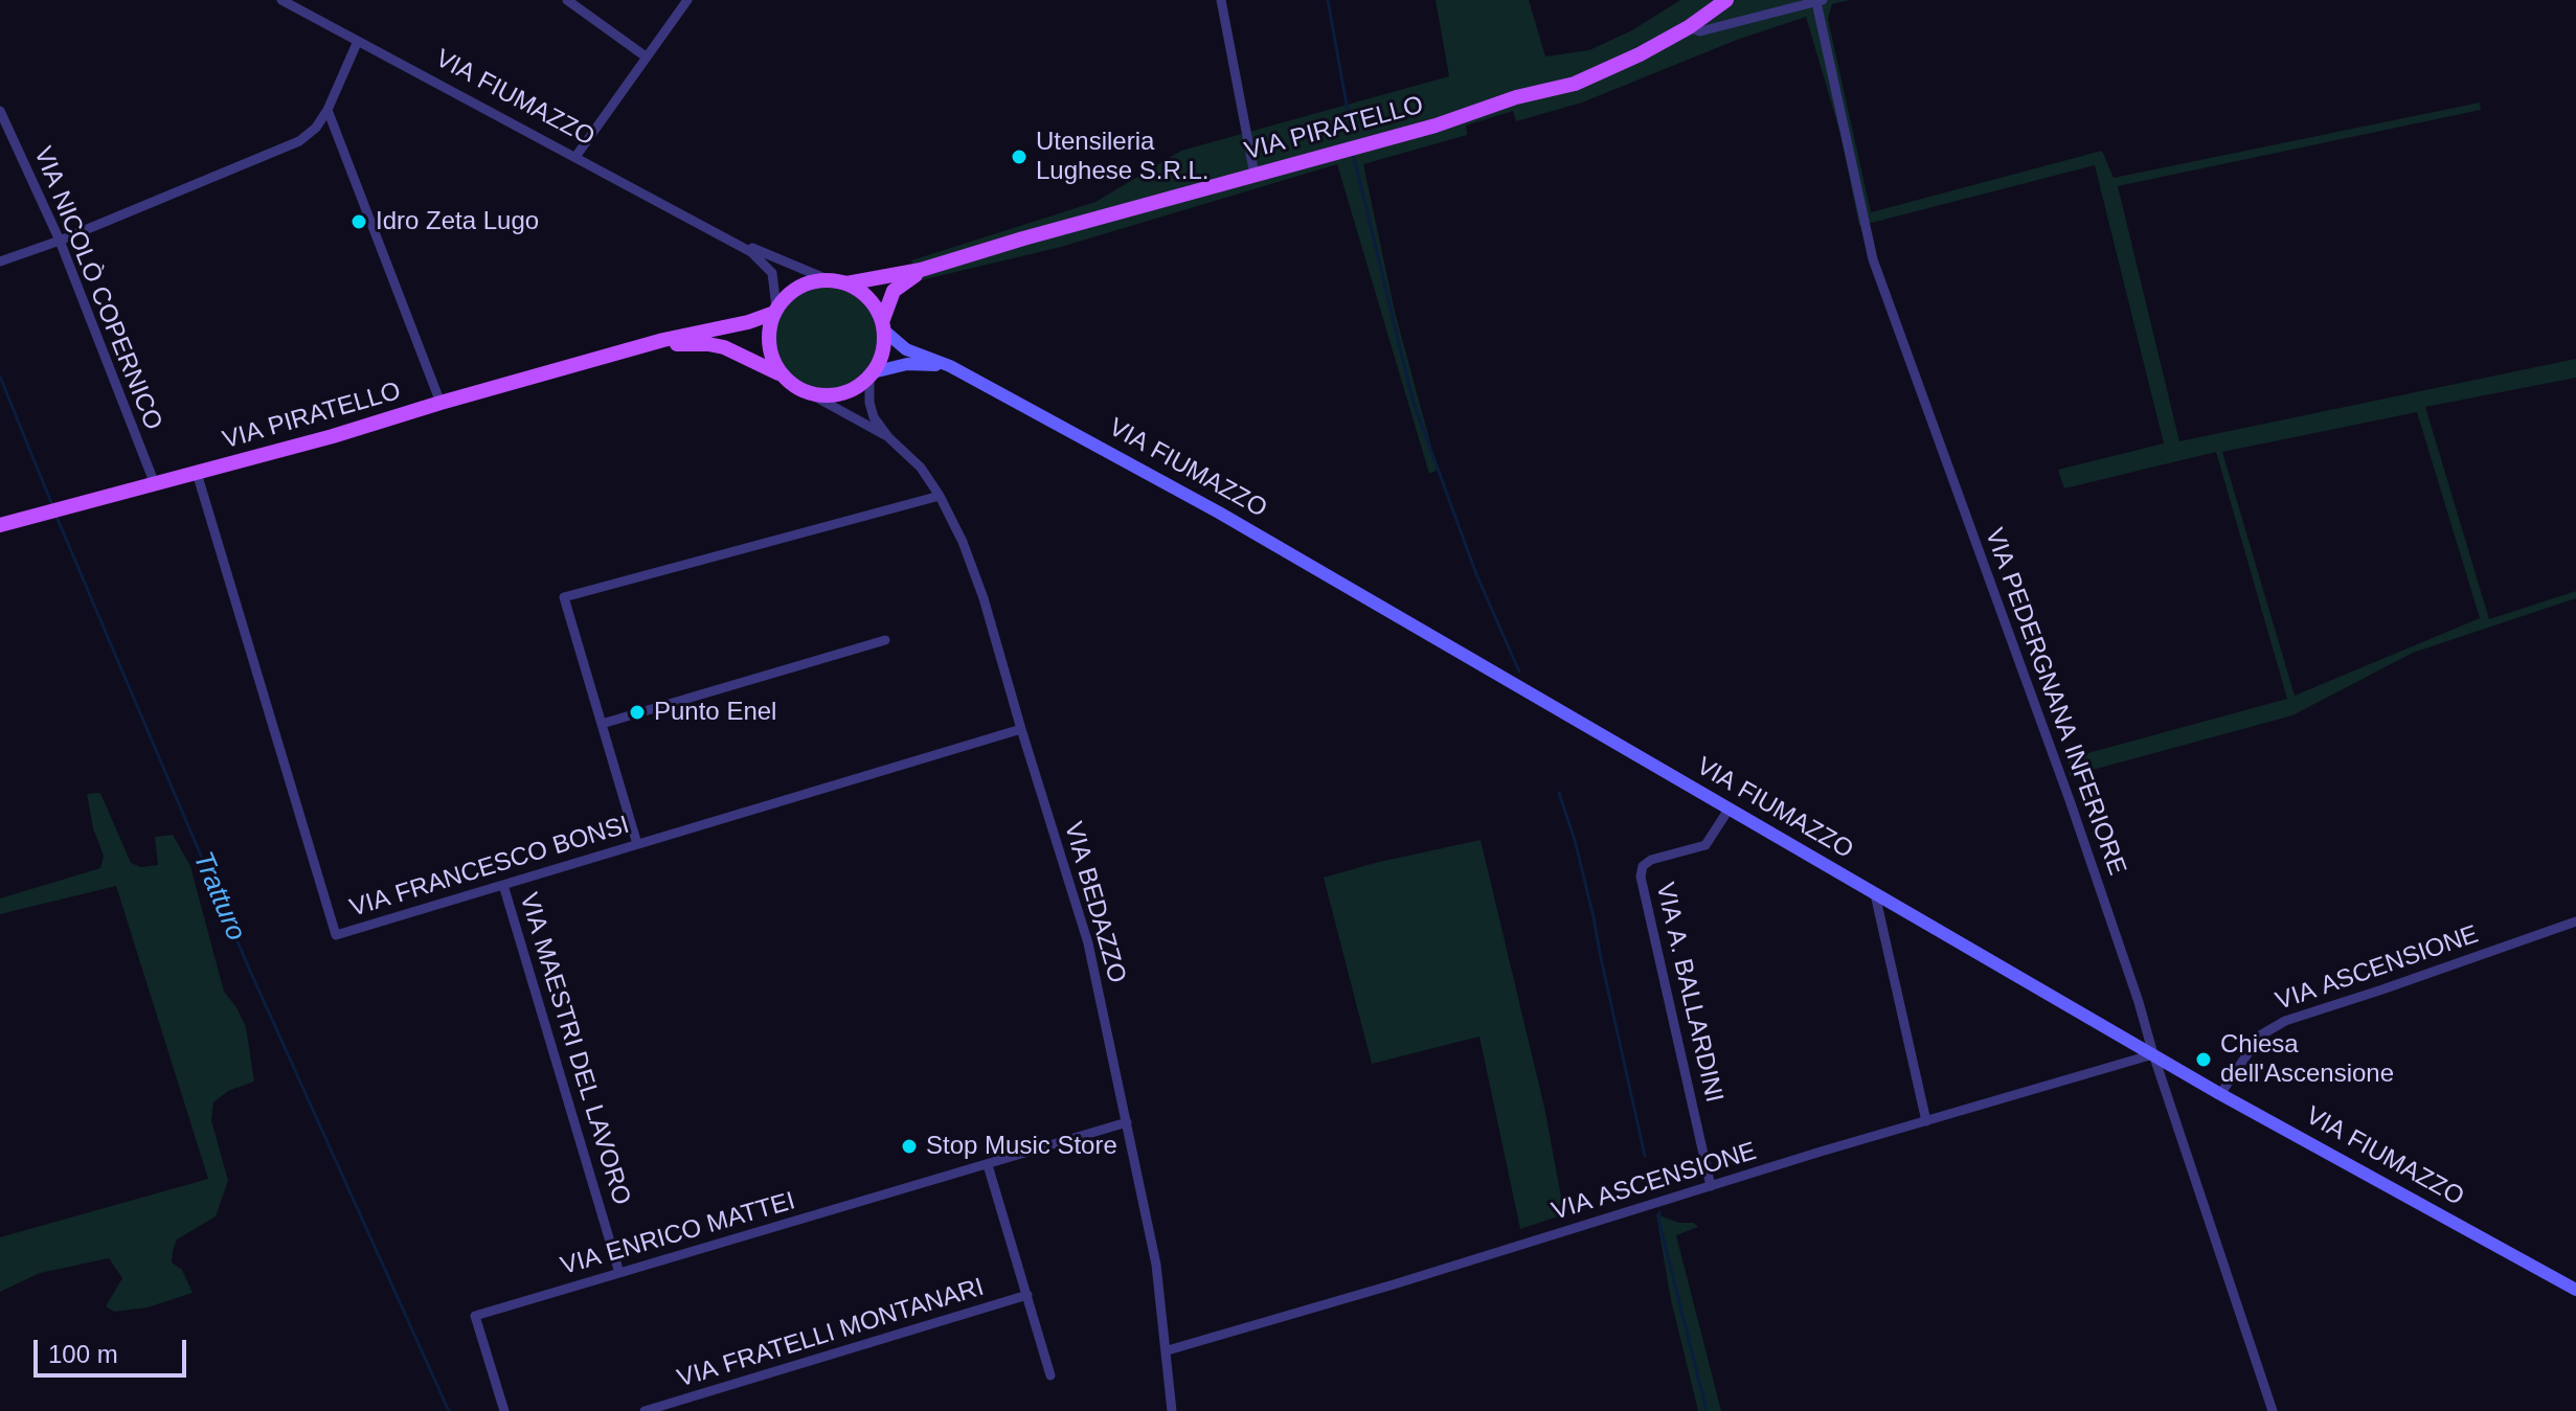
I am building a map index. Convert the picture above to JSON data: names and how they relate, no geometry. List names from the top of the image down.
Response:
{
  "streets": {
    "main road": ["VIA PIRATELLO"],
    "street": [
      "VIA FIUMAZZO",
      "VIA NICOLÒ COPERNICO",
      "VIA PEDERGNANA INFERIORE",
      "VIA FRANCESCO BONSI",
      "VIA BEDAZZO",
      "VIA ASCENSIONE",
      "VIA A. BALLARDINI",
      "VIA MAESTRI DEL LAVORO",
      "VIA ENRICO MATTEI",
      "VIA FRATELLI MONTANARI"
    ]
  },
  "crossings": [
    ["VIA FIUMAZZO", "VIA PIRATELLO"],
    ["VIA FIUMAZZO", "VIA PEDERGNANA INFERIORE"],
    ["VIA FIUMAZZO", "VIA BEDAZZO"],
    ["VIA FIUMAZZO", "VIA ASCENSIONE"],
    ["VIA FIUMAZZO", "VIA A. BALLARDINI"],
    ["VIA PIRATELLO", "VIA NICOLÒ COPERNICO"],
    ["VIA PIRATELLO", "VIA PEDERGNANA INFERIORE"],
    ["VIA PIRATELLO", "VIA FRANCESCO BONSI"],
    ["VIA PIRATELLO", "VIA BEDAZZO"],
    ["VIA PEDERGNANA INFERIORE", "VIA ASCENSIONE"],
    ["VIA FRANCESCO BONSI", "VIA BEDAZZO"],
    ["VIA FRANCESCO BONSI", "VIA MAESTRI DEL LAVORO"],
    ["VIA BEDAZZO", "VIA ASCENSIONE"],
    ["VIA BEDAZZO", "VIA ENRICO MATTEI"],
    ["VIA ASCENSIONE", "VIA A. BALLARDINI"],
    ["VIA MAESTRI DEL LAVORO", "VIA ENRICO MATTEI"]
  ],
  "water": ["Tratturo"],
  "places": [
    "Utensileria Lughese S.R.L.",
    "Idro Zeta Lugo",
    "Punto Enel",
    "Chiesa dell'Ascensione",
    "Stop Music Store"
  ],
  "scale_bar": "100 m"
}
